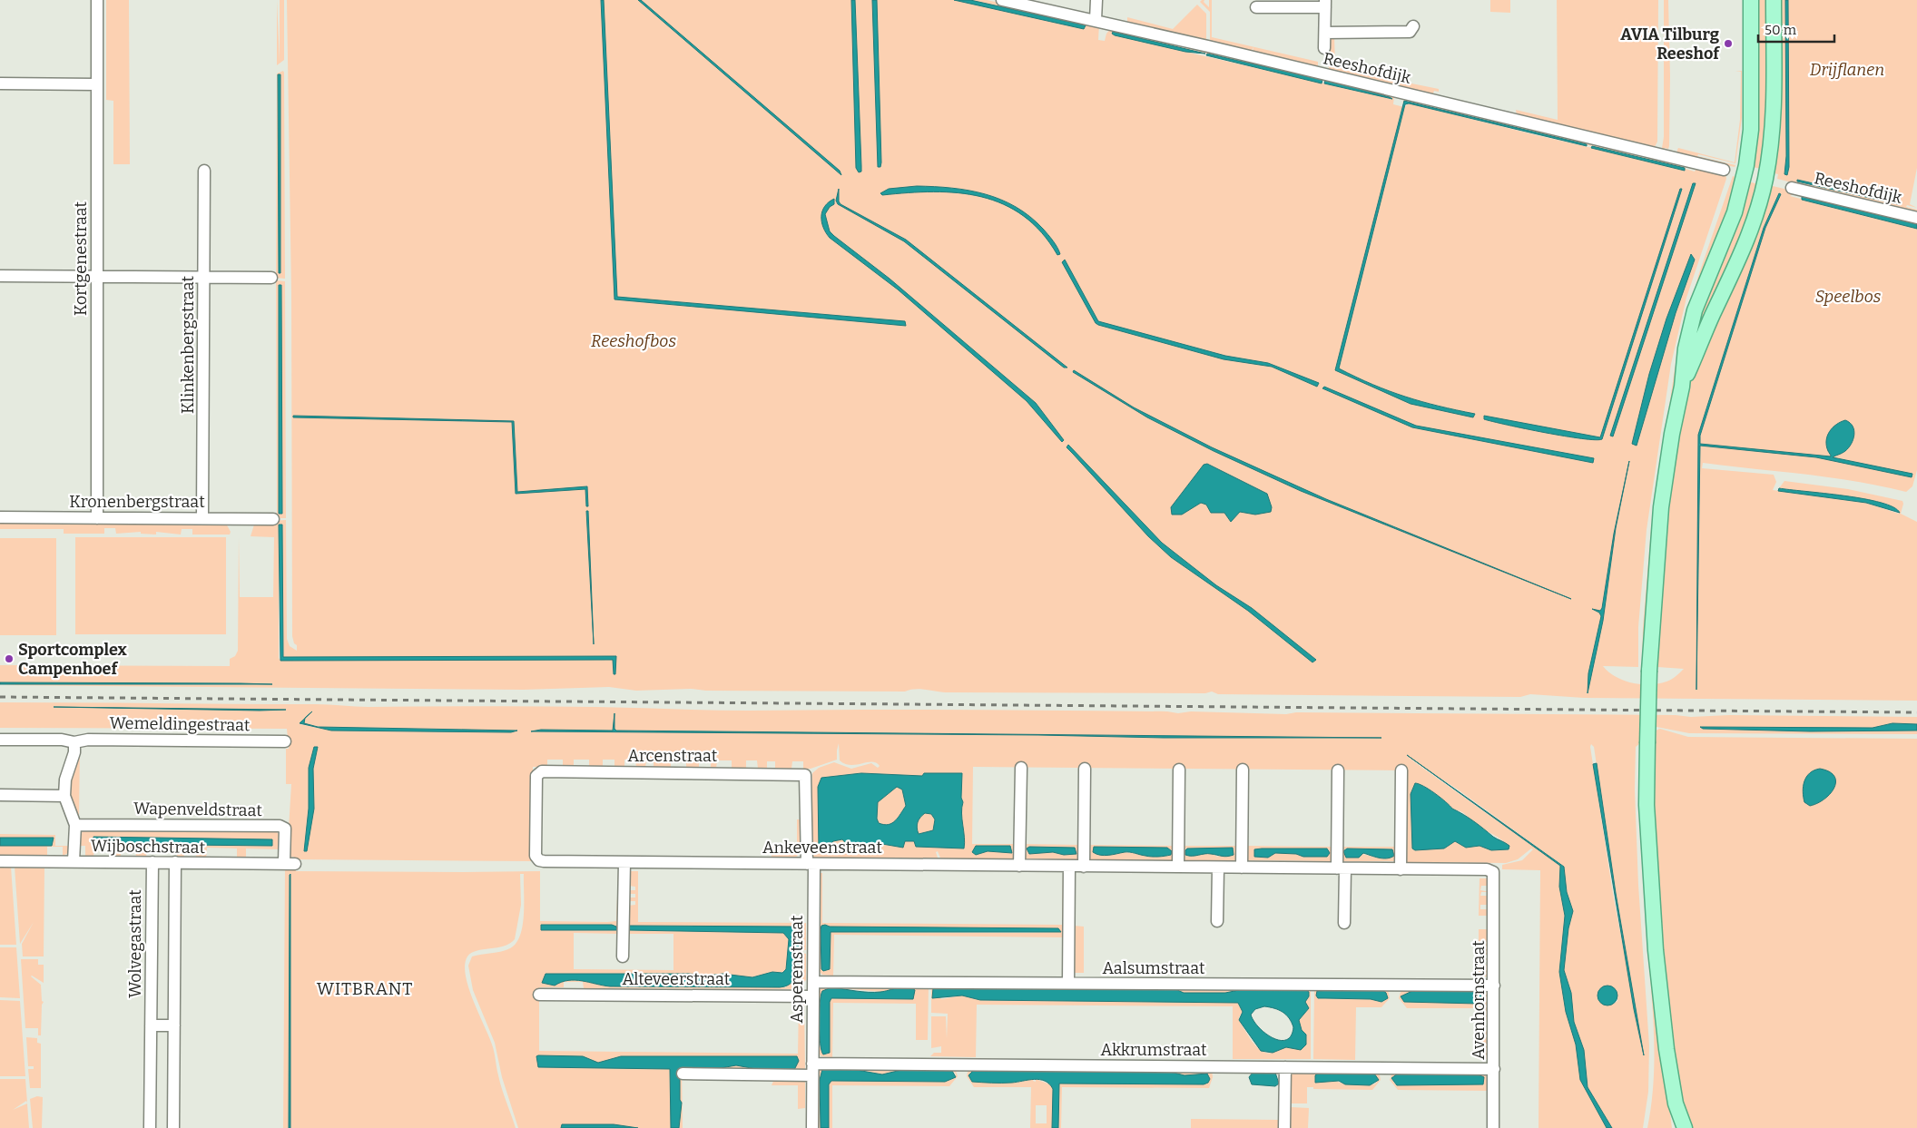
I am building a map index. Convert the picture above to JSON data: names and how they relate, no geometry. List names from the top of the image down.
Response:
{
  "streets": {
    "street": [
      "Reeshofdijk",
      "Kortgenestraat",
      "Klinkenbergstraat",
      "Kronenbergstraat",
      "Wemeldingestraat",
      "Arcenstraat",
      "Wapenveldstraat",
      "Wijboschstraat",
      "Ankeveenstraat",
      "Wolvegastraat",
      "Aalsumstraat",
      "Asperenstraat",
      "Alteveerstraat",
      "Avenhornstraat",
      "Akkrumstraat"
    ]
  },
  "crossings": [
    ["Kortgenestraat", "Kronenbergstraat"],
    ["Klinkenbergstraat", "Kronenbergstraat"],
    ["Arcenstraat", "Ankeveenstraat"],
    ["Arcenstraat", "Asperenstraat"],
    ["Wapenveldstraat", "Wijboschstraat"],
    ["Wijboschstraat", "Wolvegastraat"],
    ["Ankeveenstraat", "Asperenstraat"],
    ["Ankeveenstraat", "Avenhornstraat"],
    ["Aalsumstraat", "Asperenstraat"],
    ["Aalsumstraat", "Avenhornstraat"],
    ["Asperenstraat", "Alteveerstraat"],
    ["Asperenstraat", "Akkrumstraat"],
    ["Avenhornstraat", "Akkrumstraat"]
  ],
  "districts": ["WITBRANT"],
  "parks": ["Drijflanen", "Speelbos", "Reeshofbos"],
  "places": ["AVIA Tilburg Reeshof", "Sportcomplex Campenhoef"],
  "scale_bar": "50 m"
}
